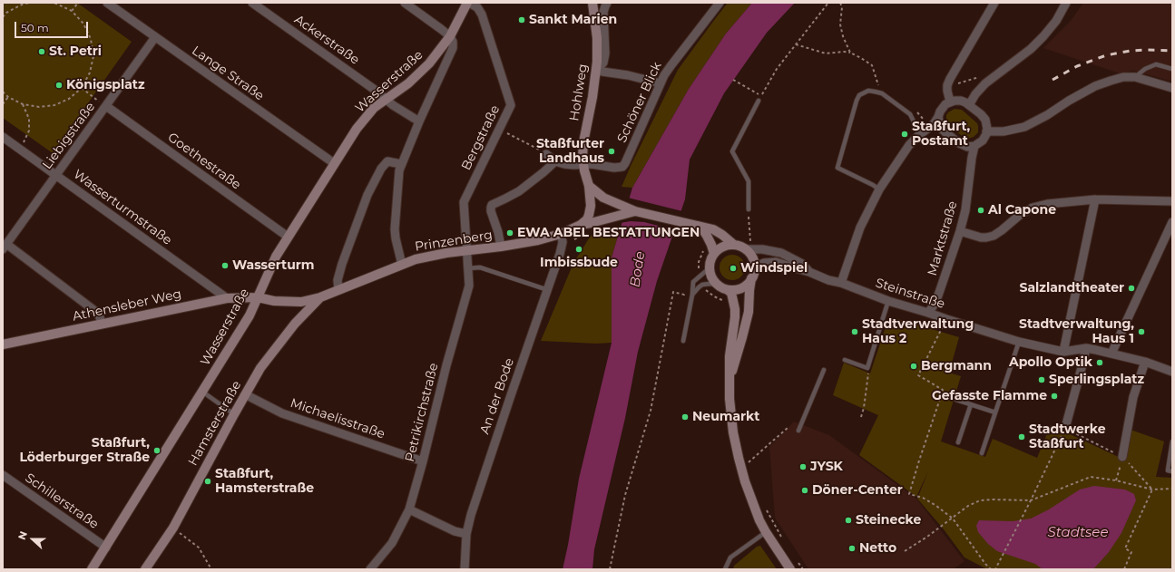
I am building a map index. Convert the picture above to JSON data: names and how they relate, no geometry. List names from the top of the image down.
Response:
{
  "streets": {
    "main road": [
      "Wasserstraße",
      "Hohlweg",
      "Prinzenberg",
      "Athensleber Weg",
      "Hamsterstraße"
    ],
    "street": [
      "Ackerstraße",
      "Lange Straße",
      "Schöner Blick",
      "Liebigstraße",
      "Bergstraße",
      "Goethestraße",
      "Wasserturmstraße",
      "Marktstraße",
      "Steinstraße",
      "An der Bode",
      "Petrikirchstraße",
      "Michaelisstraße",
      "Schillerstraße"
    ]
  },
  "crossings": [
    ["Ackerstraße", "Wasserstraße"],
    ["Lange Straße", "Wasserstraße"],
    ["Lange Straße", "Liebigstraße"],
    ["Wasserstraße", "Bergstraße"],
    ["Wasserstraße", "Goethestraße"],
    ["Wasserstraße", "Prinzenberg"],
    ["Wasserstraße", "Athensleber Weg"],
    ["Wasserstraße", "Schillerstraße"],
    ["Hohlweg", "Schöner Blick"],
    ["Hohlweg", "Prinzenberg"],
    ["Liebigstraße", "Goethestraße"],
    ["Liebigstraße", "Wasserturmstraße"],
    ["Bergstraße", "Prinzenberg"],
    ["Bergstraße", "Petrikirchstraße"],
    ["Wasserturmstraße", "Athensleber Weg"],
    ["Marktstraße", "Steinstraße"],
    ["Prinzenberg", "Athensleber Weg"],
    ["Prinzenberg", "An der Bode"],
    ["Prinzenberg", "Petrikirchstraße"],
    ["Prinzenberg", "Hamsterstraße"],
    ["Petrikirchstraße", "Michaelisstraße"],
    ["Michaelisstraße", "Hamsterstraße"]
  ],
  "water": ["Bode", "Stadtsee"],
  "places": [
    "Sankt Marien",
    "St. Petri",
    "Königsplatz",
    "Staßfurt, Postamt",
    "Staßfurter Landhaus",
    "Al Capone",
    "EWA ABEL BESTATTUNGEN",
    "Imbissbude",
    "Wasserturm",
    "Windspiel",
    "Salzlandtheater",
    "Stadtverwaltung Haus 2",
    "Stadtverwaltung, Haus 1",
    "Apollo Optik",
    "Bergmann",
    "Sperlingsplatz",
    "Gefasste Flamme",
    "Neumarkt",
    "Stadtwerke Staßfurt",
    "Staßfurt, Löderburger Straße",
    "JYSK",
    "Staßfurt, Hamsterstraße",
    "Döner-Center",
    "Steinecke",
    "Netto"
  ],
  "scale_bar": "50 m",
  "north": "left"
}
